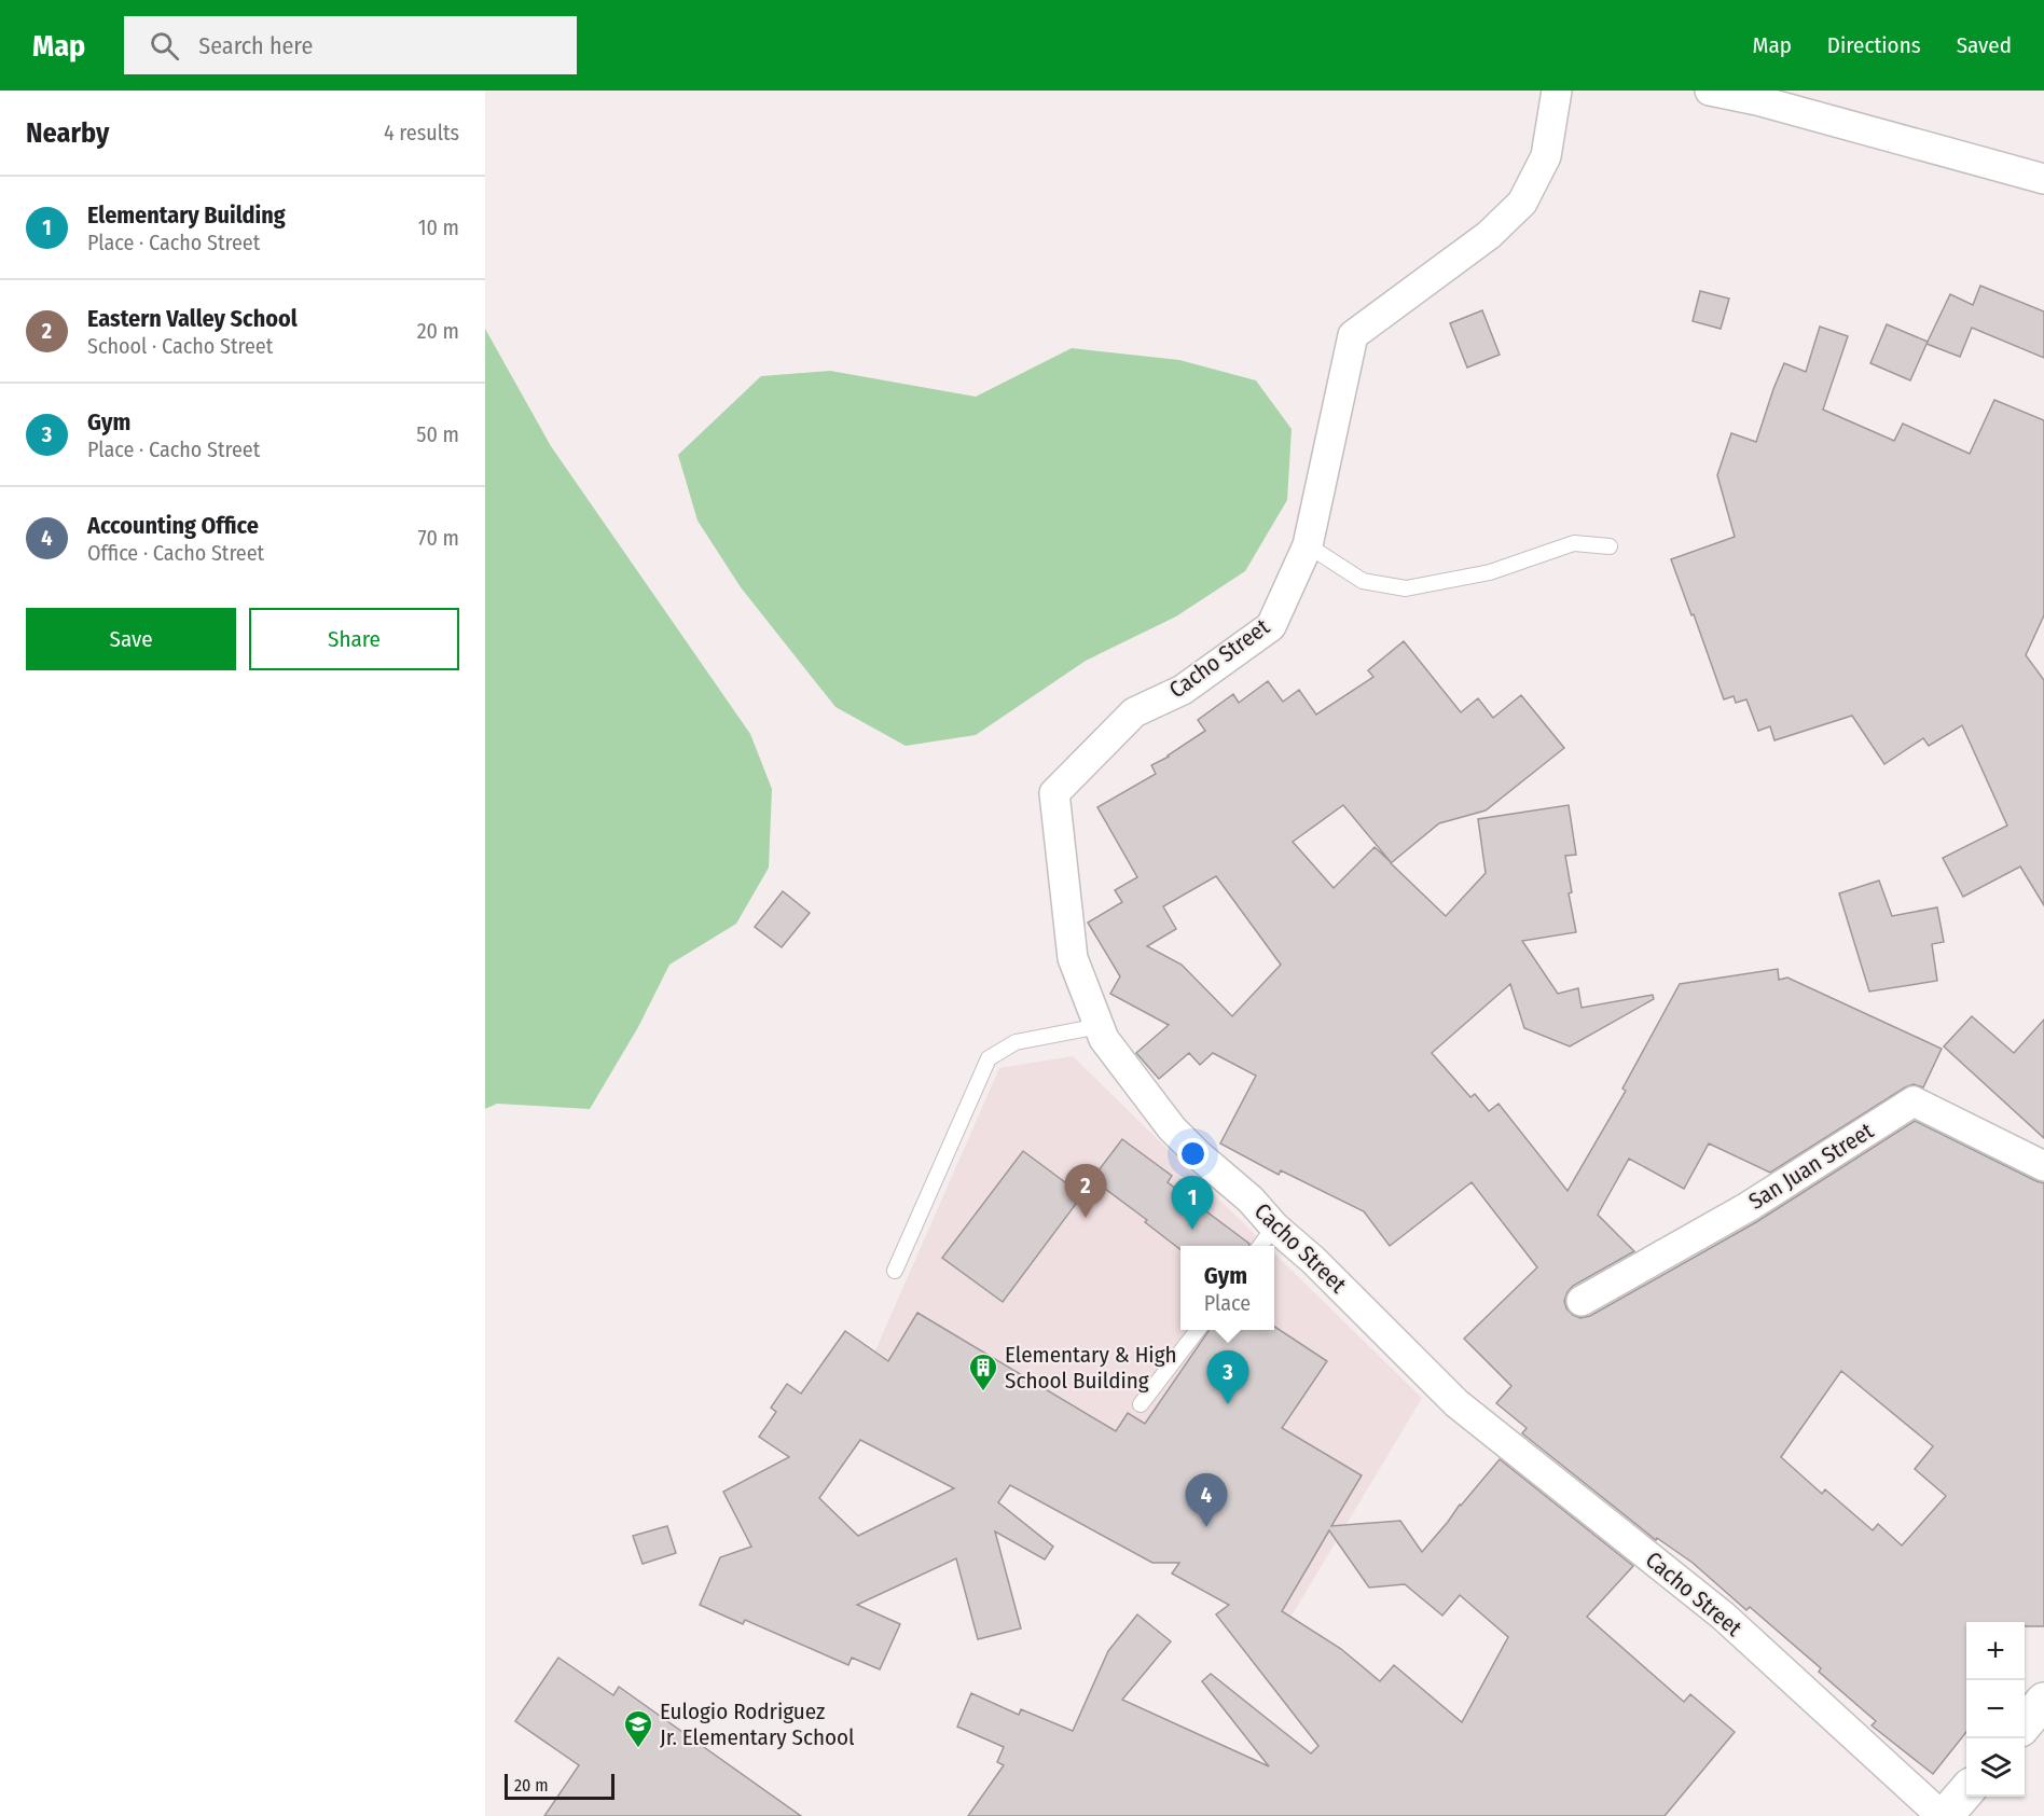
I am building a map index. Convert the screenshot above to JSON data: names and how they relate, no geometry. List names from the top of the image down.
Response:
{
  "streets": {
    "street": ["Cacho Street", "San Juan Street"]
  },
  "places": {
    "building": ["Elementary & High School Building"],
    "school or university": ["Eulogio Rodriguez Jr. Elementary School"]
  },
  "scale_bar": "20 m",
  "page": {
    "header": "Map",
    "search": "Search here",
    "nav": ["Map", "Directions", "Saved"],
    "heading": ["Nearby", "4 results"],
    "list": [
      {
        "mark": "1",
        "name": "Elementary Building",
        "note": "Place · Cacho Street",
        "value": "10 m"
      },
      {
        "mark": "2",
        "name": "Eastern Valley School",
        "note": "School · Cacho Street",
        "value": "20 m"
      },
      {
        "mark": "3",
        "name": "Gym",
        "note": "Place · Cacho Street",
        "value": "50 m"
      },
      {
        "mark": "4",
        "name": "Accounting Office",
        "note": "Office · Cacho Street",
        "value": "70 m"
      }
    ],
    "buttons": ["Save", "Share"],
    "pins": [
      "2",
      "1",
      "3",
      "4"
    ],
    "popup": ["Gym", "Place"],
    "map_buttons": ["+", "−"],
    "scale": "20 m"
  }
}
